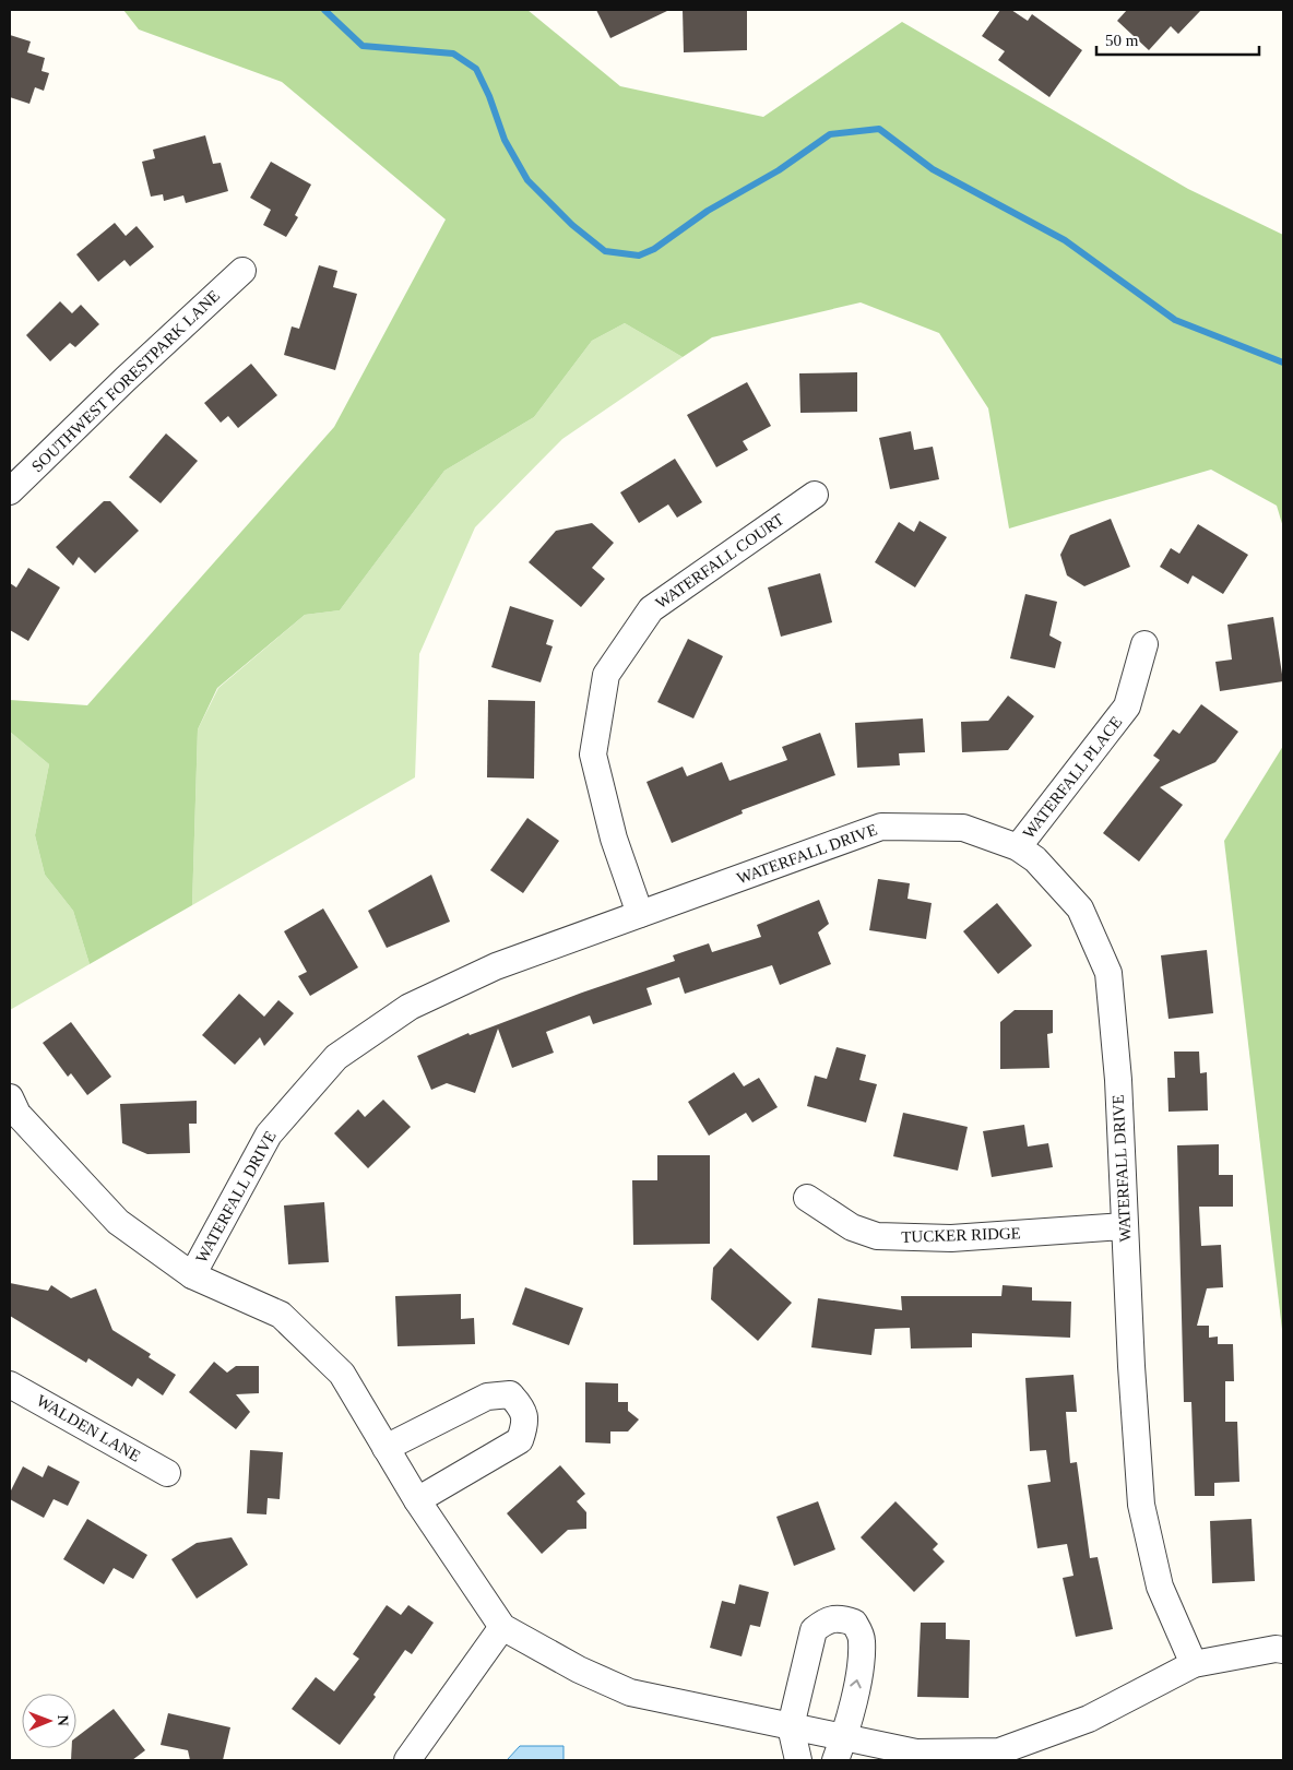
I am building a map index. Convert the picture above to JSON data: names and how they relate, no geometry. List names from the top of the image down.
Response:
{
  "streets": {
    "street": [
      "SOUTHWEST FORESTPARK LANE",
      "WATERFALL COURT",
      "WATERFALL PLACE",
      "WATERFALL DRIVE",
      "TUCKER RIDGE",
      "WALDEN LANE"
    ]
  },
  "crossings": [
    ["WATERFALL COURT", "WATERFALL DRIVE"],
    ["WATERFALL PLACE", "WATERFALL DRIVE"],
    ["WATERFALL DRIVE", "TUCKER RIDGE"]
  ],
  "scale_bar": "50 m",
  "north": "right"
}
